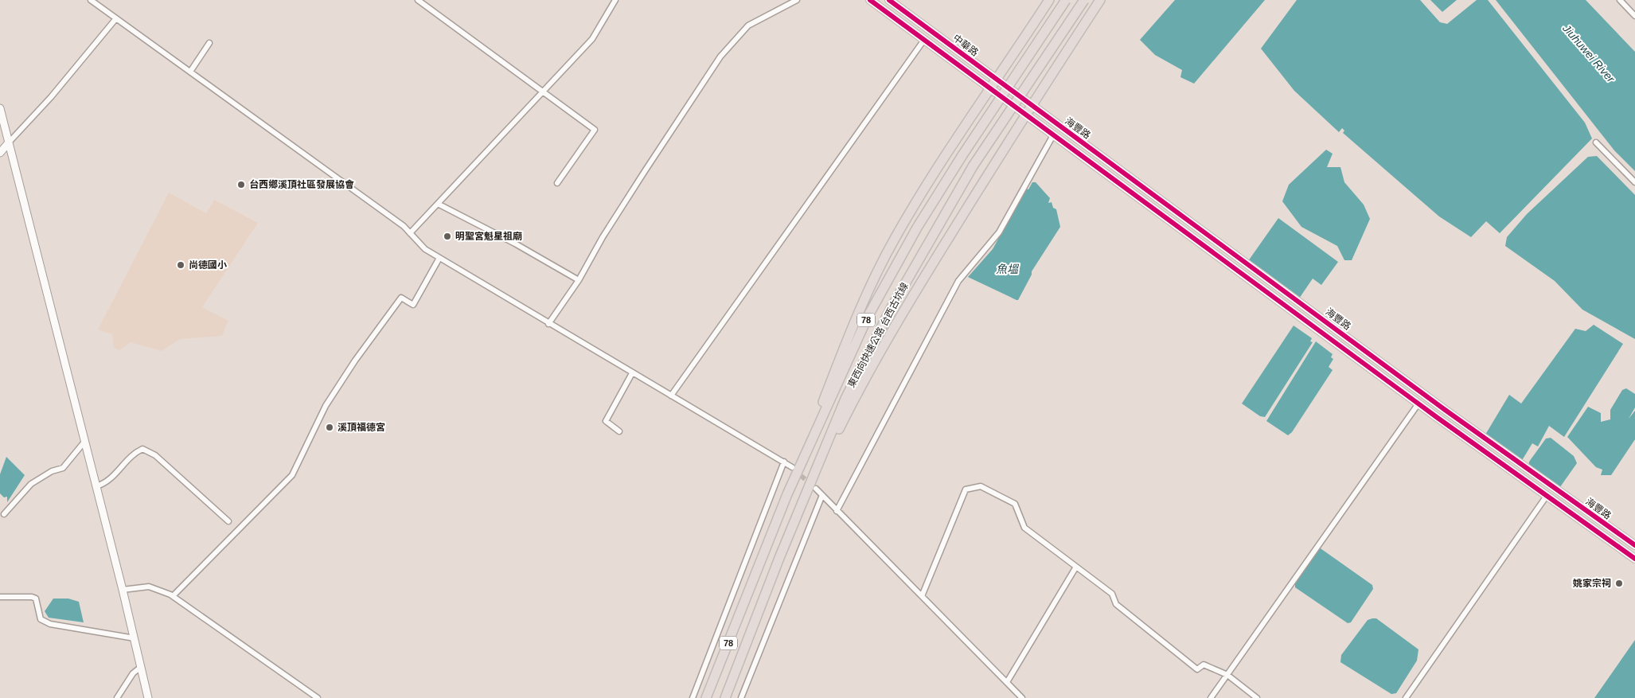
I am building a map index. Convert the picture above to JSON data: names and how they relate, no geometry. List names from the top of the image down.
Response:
{
  "streets": {
    "highway": ["78", "東西向快速公路 台西古坑線"],
    "main road": ["中華路", "海豐路"]
  },
  "crossings": [
    ["中華路", "海豐路"]
  ],
  "water": ["Jiuhuwei River", "魚塭"],
  "places": [
    "台西鄉溪頂社區發展協會",
    "明聖宮魁星祖廟",
    "尚德國小",
    "溪頂福德宮",
    "姚家宗祠"
  ]
}
